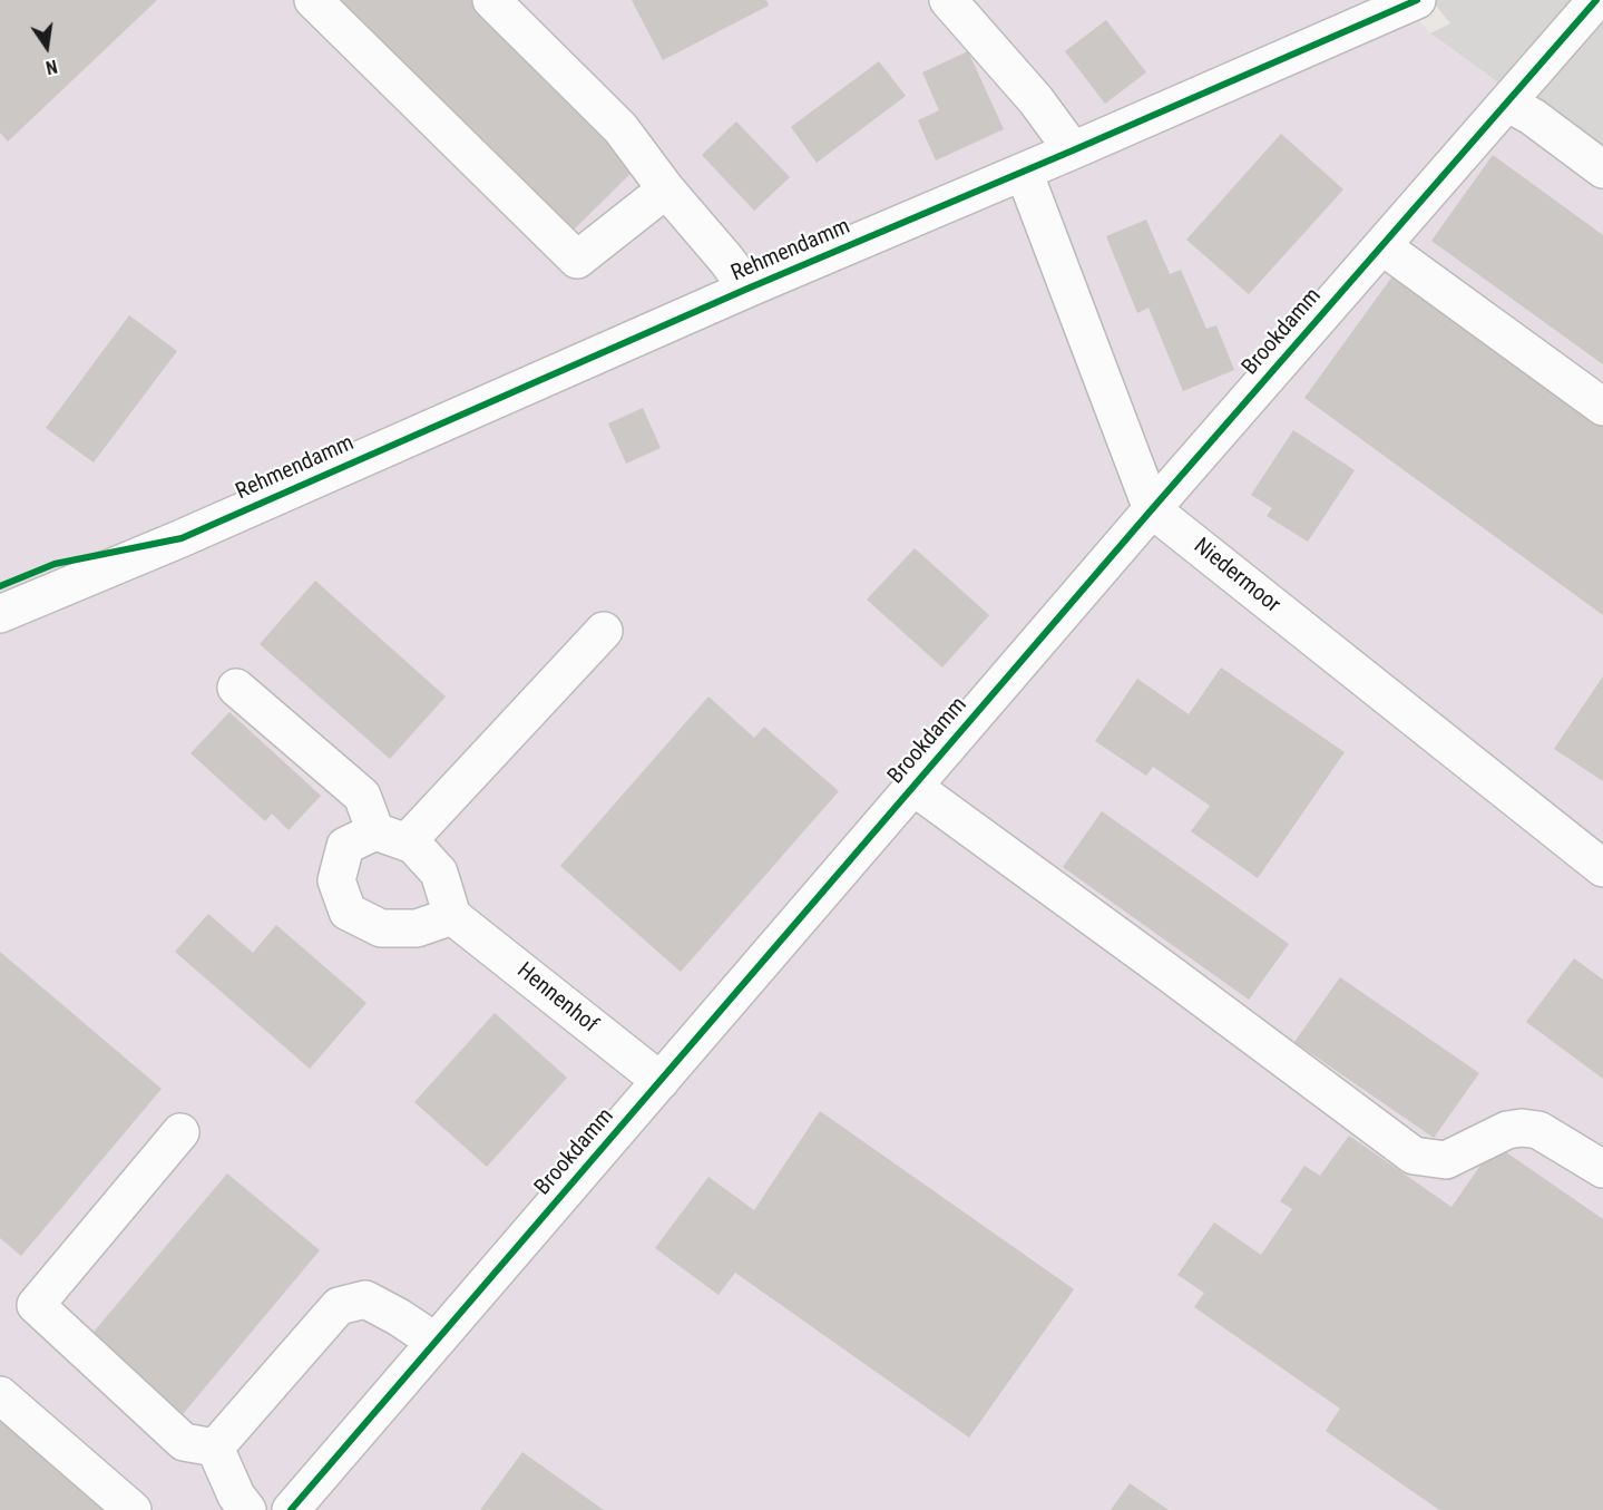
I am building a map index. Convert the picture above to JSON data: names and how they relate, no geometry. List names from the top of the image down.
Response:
{
  "streets": {
    "street": [
      "Rehmendamm",
      "Brookdamm",
      "Niedermoor",
      "Hennenhof"
    ]
  },
  "crossings": [
    ["Brookdamm", "Niedermoor"],
    ["Brookdamm", "Hennenhof"]
  ],
  "north": "bottom"
}
